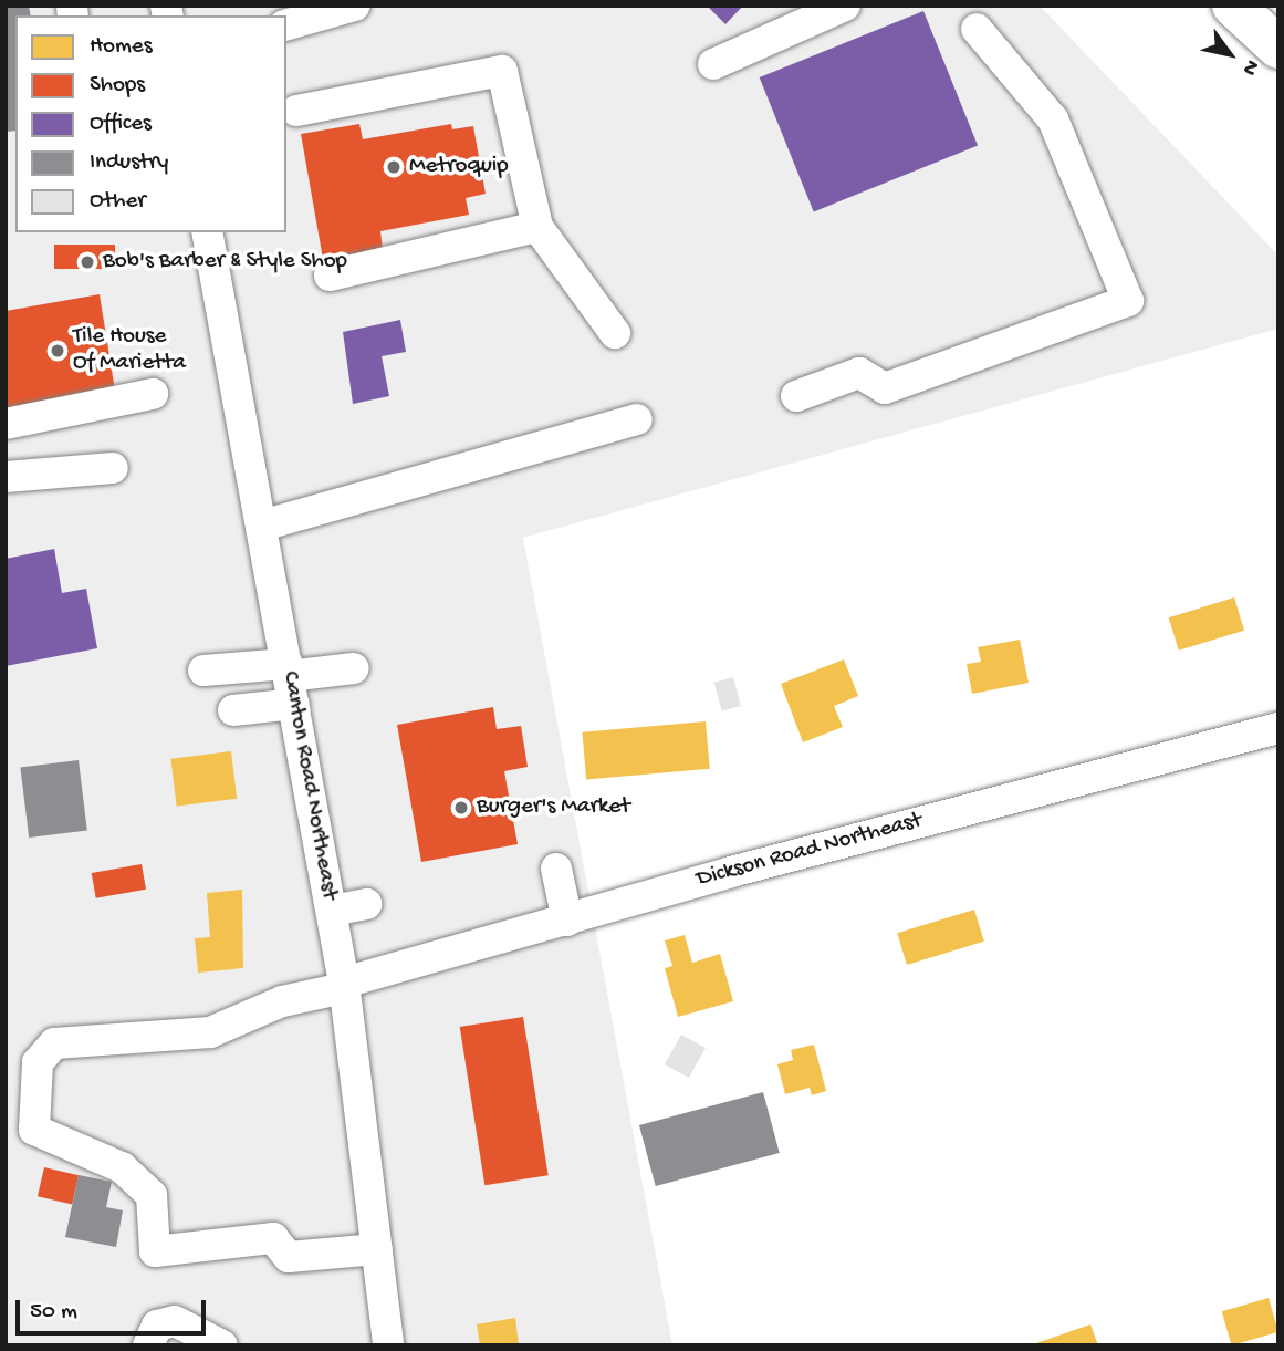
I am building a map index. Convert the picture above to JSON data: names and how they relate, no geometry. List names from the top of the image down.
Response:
{
  "streets": {
    "street": ["Canton Road Northeast", "Dickson Road Northeast"]
  },
  "crossings": [
    ["Canton Road Northeast", "Dickson Road Northeast"]
  ],
  "places": [
    "Metroquip",
    "Bob's Barber & Style Shop",
    "Tile House Of Marietta",
    "Burger's Market"
  ],
  "legend": [
    "Homes",
    "Shops",
    "Offices",
    "Industry",
    "Other"
  ],
  "scale_bar": "50 m",
  "north": "bottom right"
}
